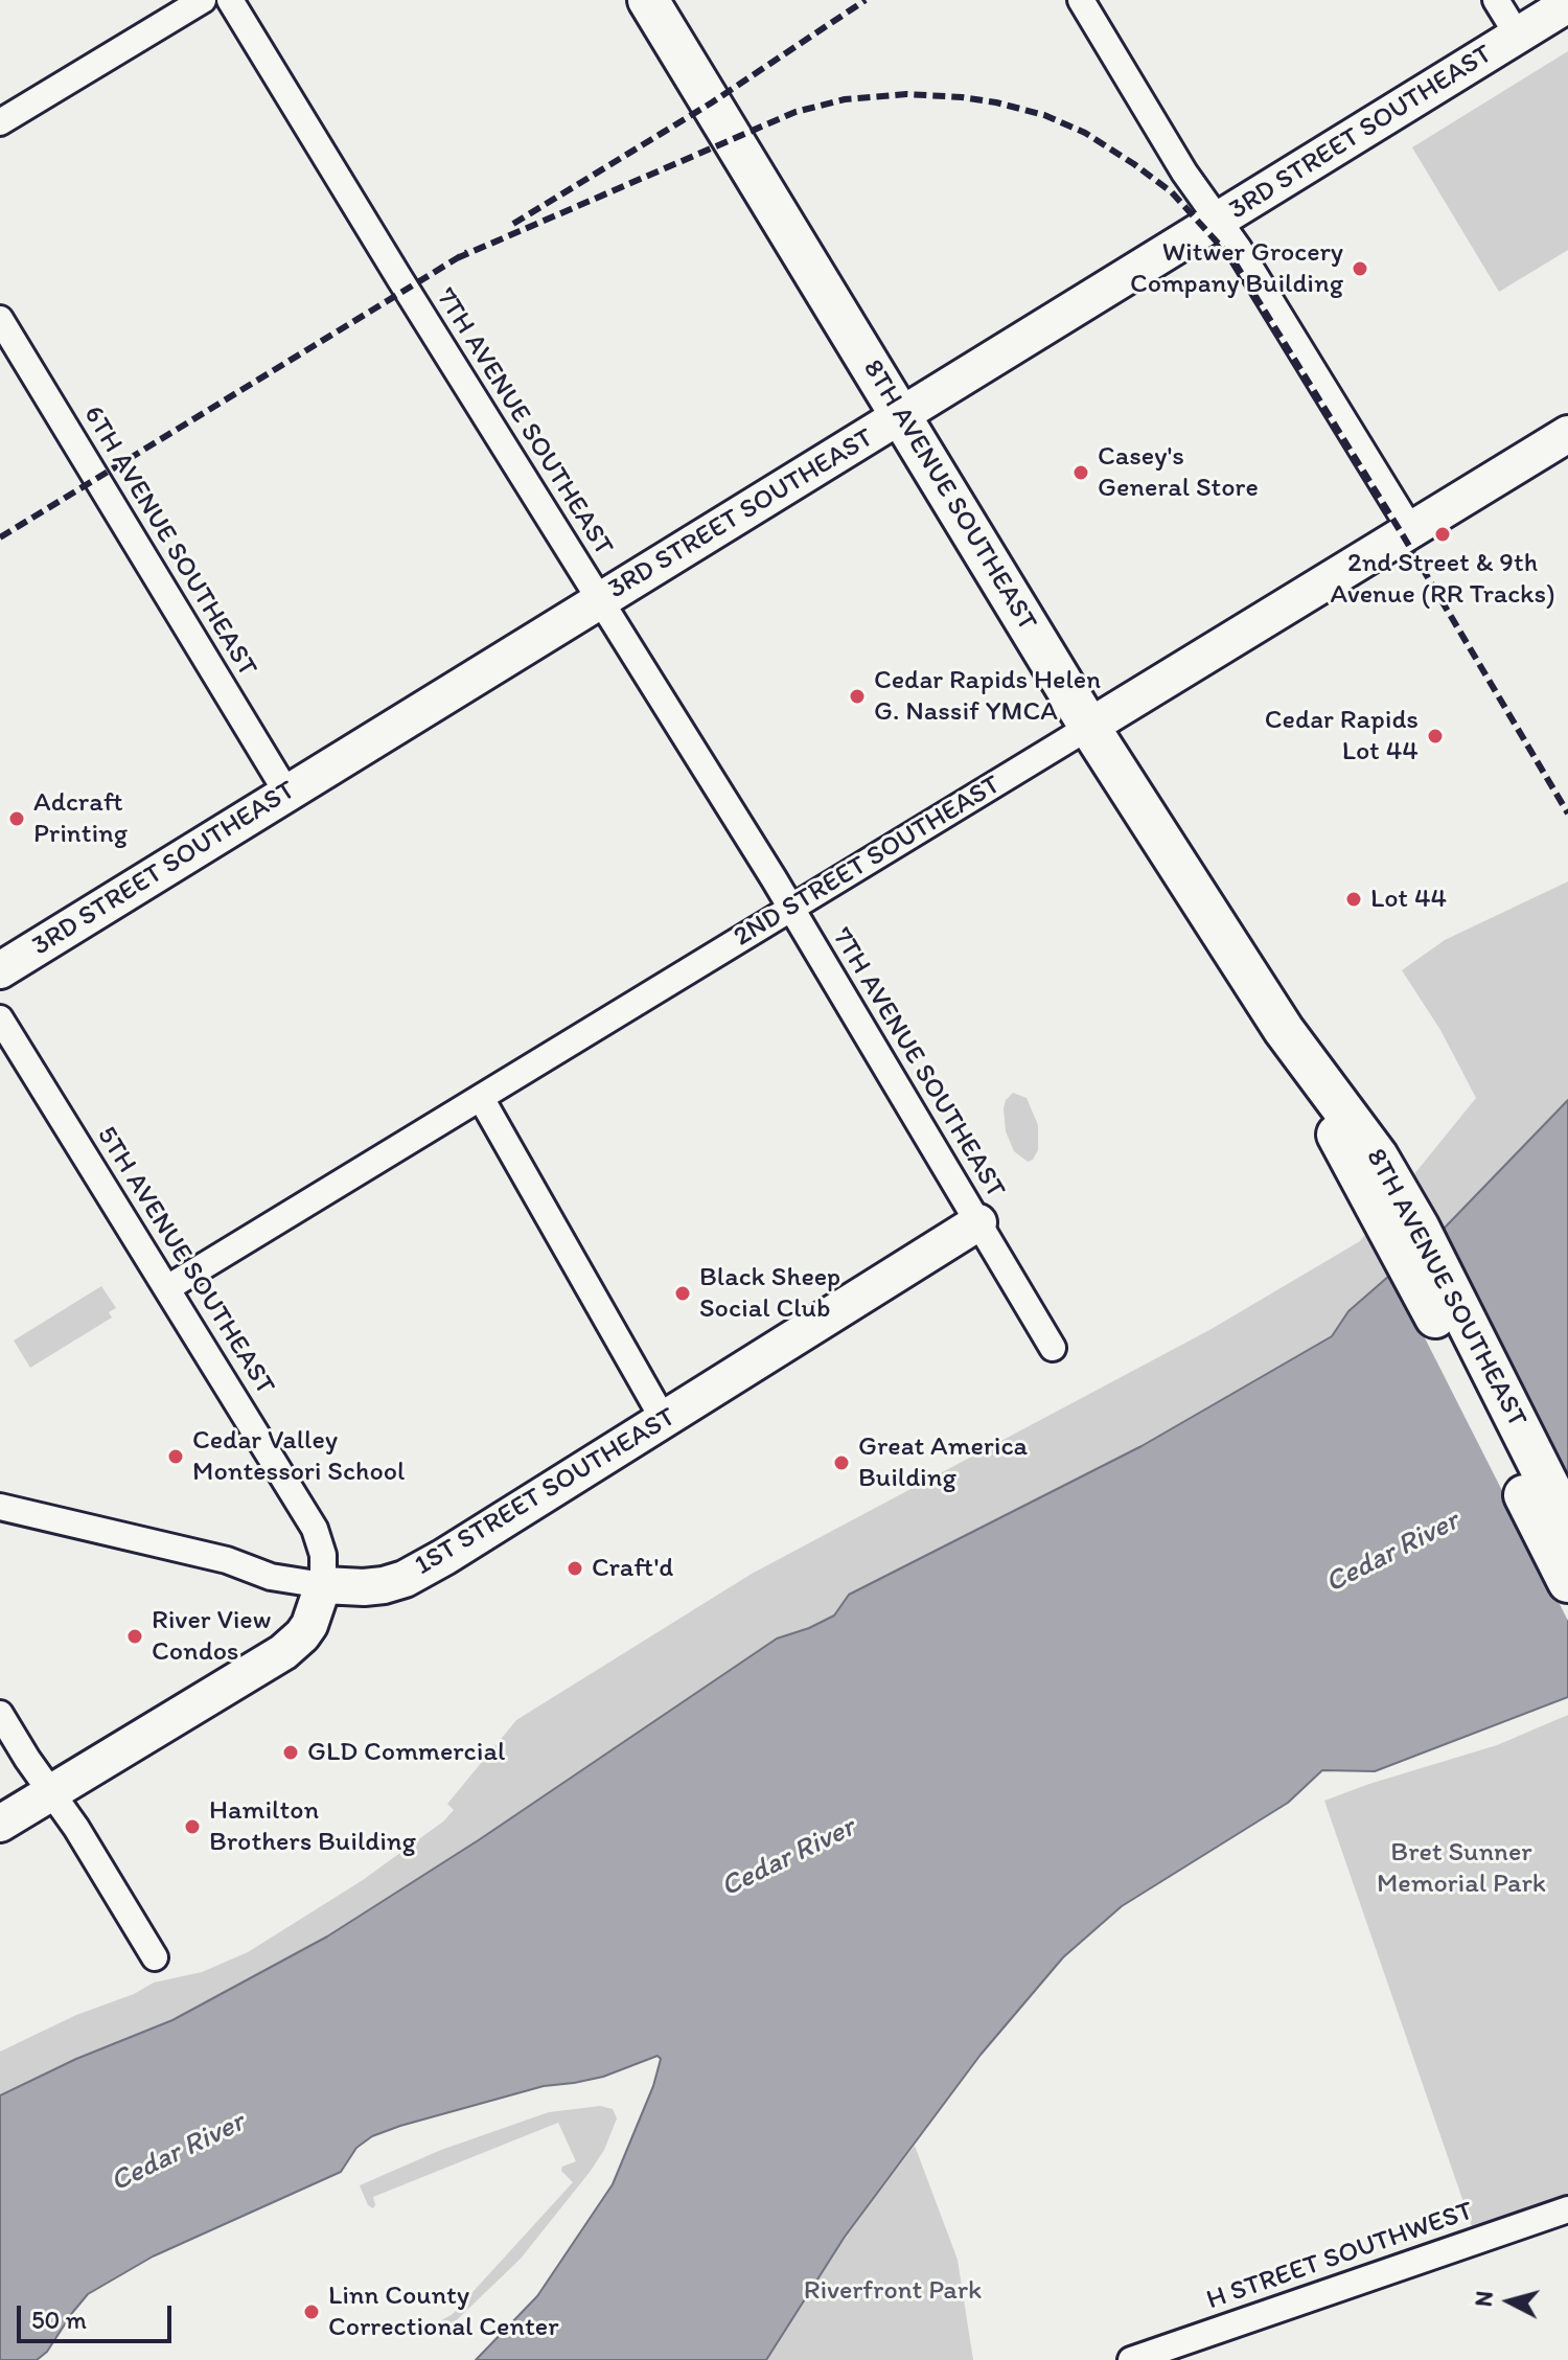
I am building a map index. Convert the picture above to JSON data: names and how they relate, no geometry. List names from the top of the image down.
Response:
{
  "streets": {
    "main road": ["8TH AVENUE SOUTHEAST"],
    "street": [
      "3RD STREET SOUTHEAST",
      "7TH AVENUE SOUTHEAST",
      "6TH AVENUE SOUTHEAST",
      "2ND STREET SOUTHEAST",
      "5TH AVENUE SOUTHEAST",
      "1ST STREET SOUTHEAST",
      "H STREET SOUTHWEST"
    ]
  },
  "crossings": [
    ["3RD STREET SOUTHEAST", "7TH AVENUE SOUTHEAST"],
    ["3RD STREET SOUTHEAST", "8TH AVENUE SOUTHEAST"],
    ["3RD STREET SOUTHEAST", "6TH AVENUE SOUTHEAST"],
    ["7TH AVENUE SOUTHEAST", "2ND STREET SOUTHEAST"],
    ["7TH AVENUE SOUTHEAST", "1ST STREET SOUTHEAST"],
    ["8TH AVENUE SOUTHEAST", "2ND STREET SOUTHEAST"],
    ["2ND STREET SOUTHEAST", "5TH AVENUE SOUTHEAST"],
    ["5TH AVENUE SOUTHEAST", "1ST STREET SOUTHEAST"]
  ],
  "water": ["Cedar River"],
  "parks": ["Bret Sunner Memorial Park", "Riverfront Park"],
  "places": [
    "Witwer Grocery Company Building",
    "Casey's General Store",
    "2nd Street & 9th Avenue (RR Tracks)",
    "Cedar Rapids Helen G. Nassif YMCA",
    "Cedar Rapids Lot 44",
    "Adcraft Printing",
    "Lot 44",
    "Black Sheep Social Club",
    "Cedar Valley Montessori School",
    "Great America Building",
    "Craft'd",
    "River View Condos",
    "GLD Commercial",
    "Hamilton Brothers Building",
    "Linn County Correctional Center"
  ],
  "scale_bar": "50 m",
  "north": "left"
}
